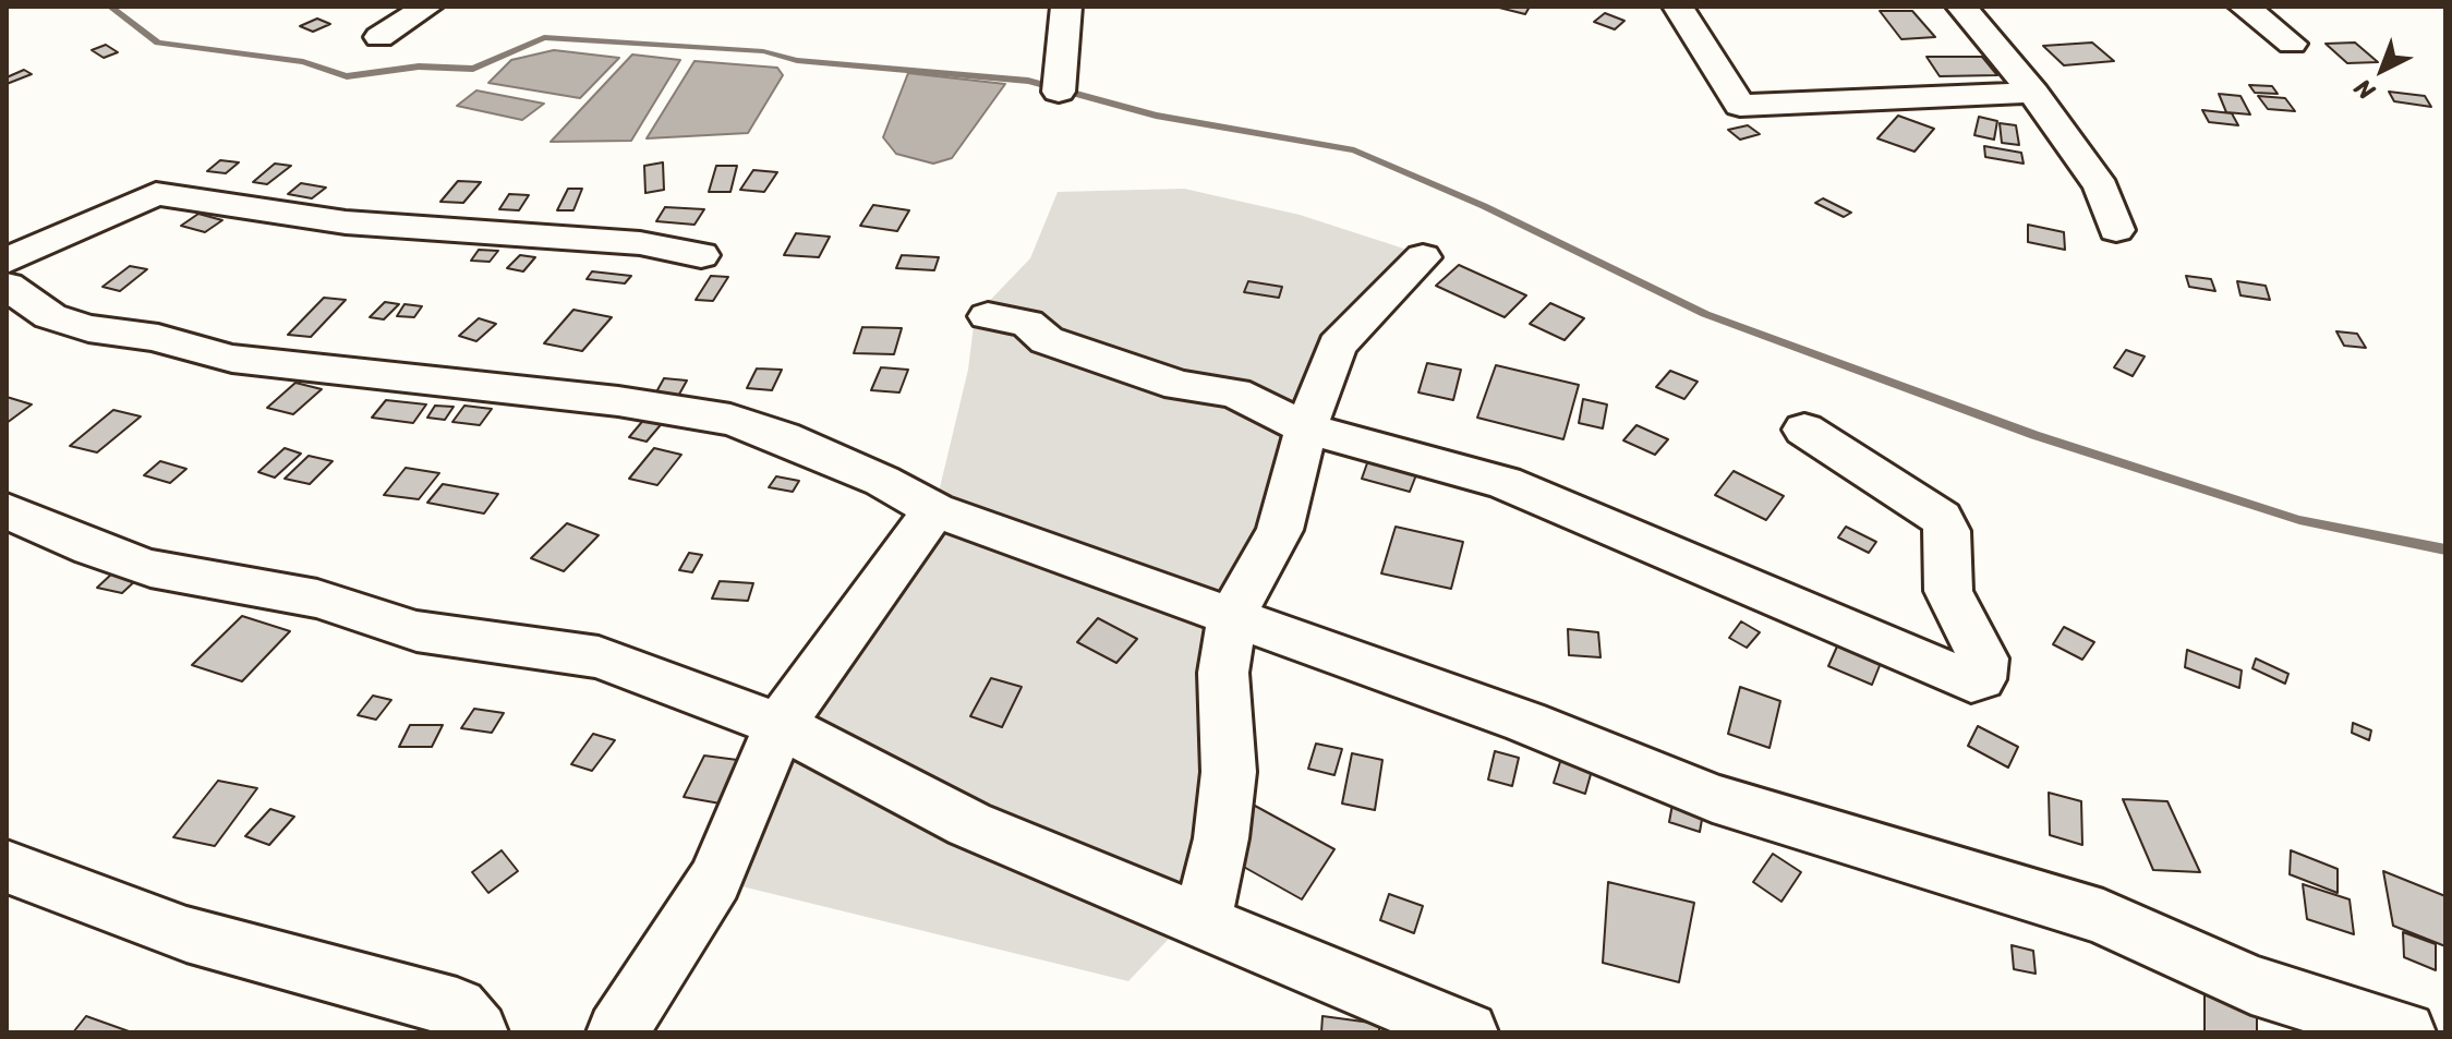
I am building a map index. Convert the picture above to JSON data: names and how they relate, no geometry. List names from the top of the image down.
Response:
{
  "north": "bottom left"
}
